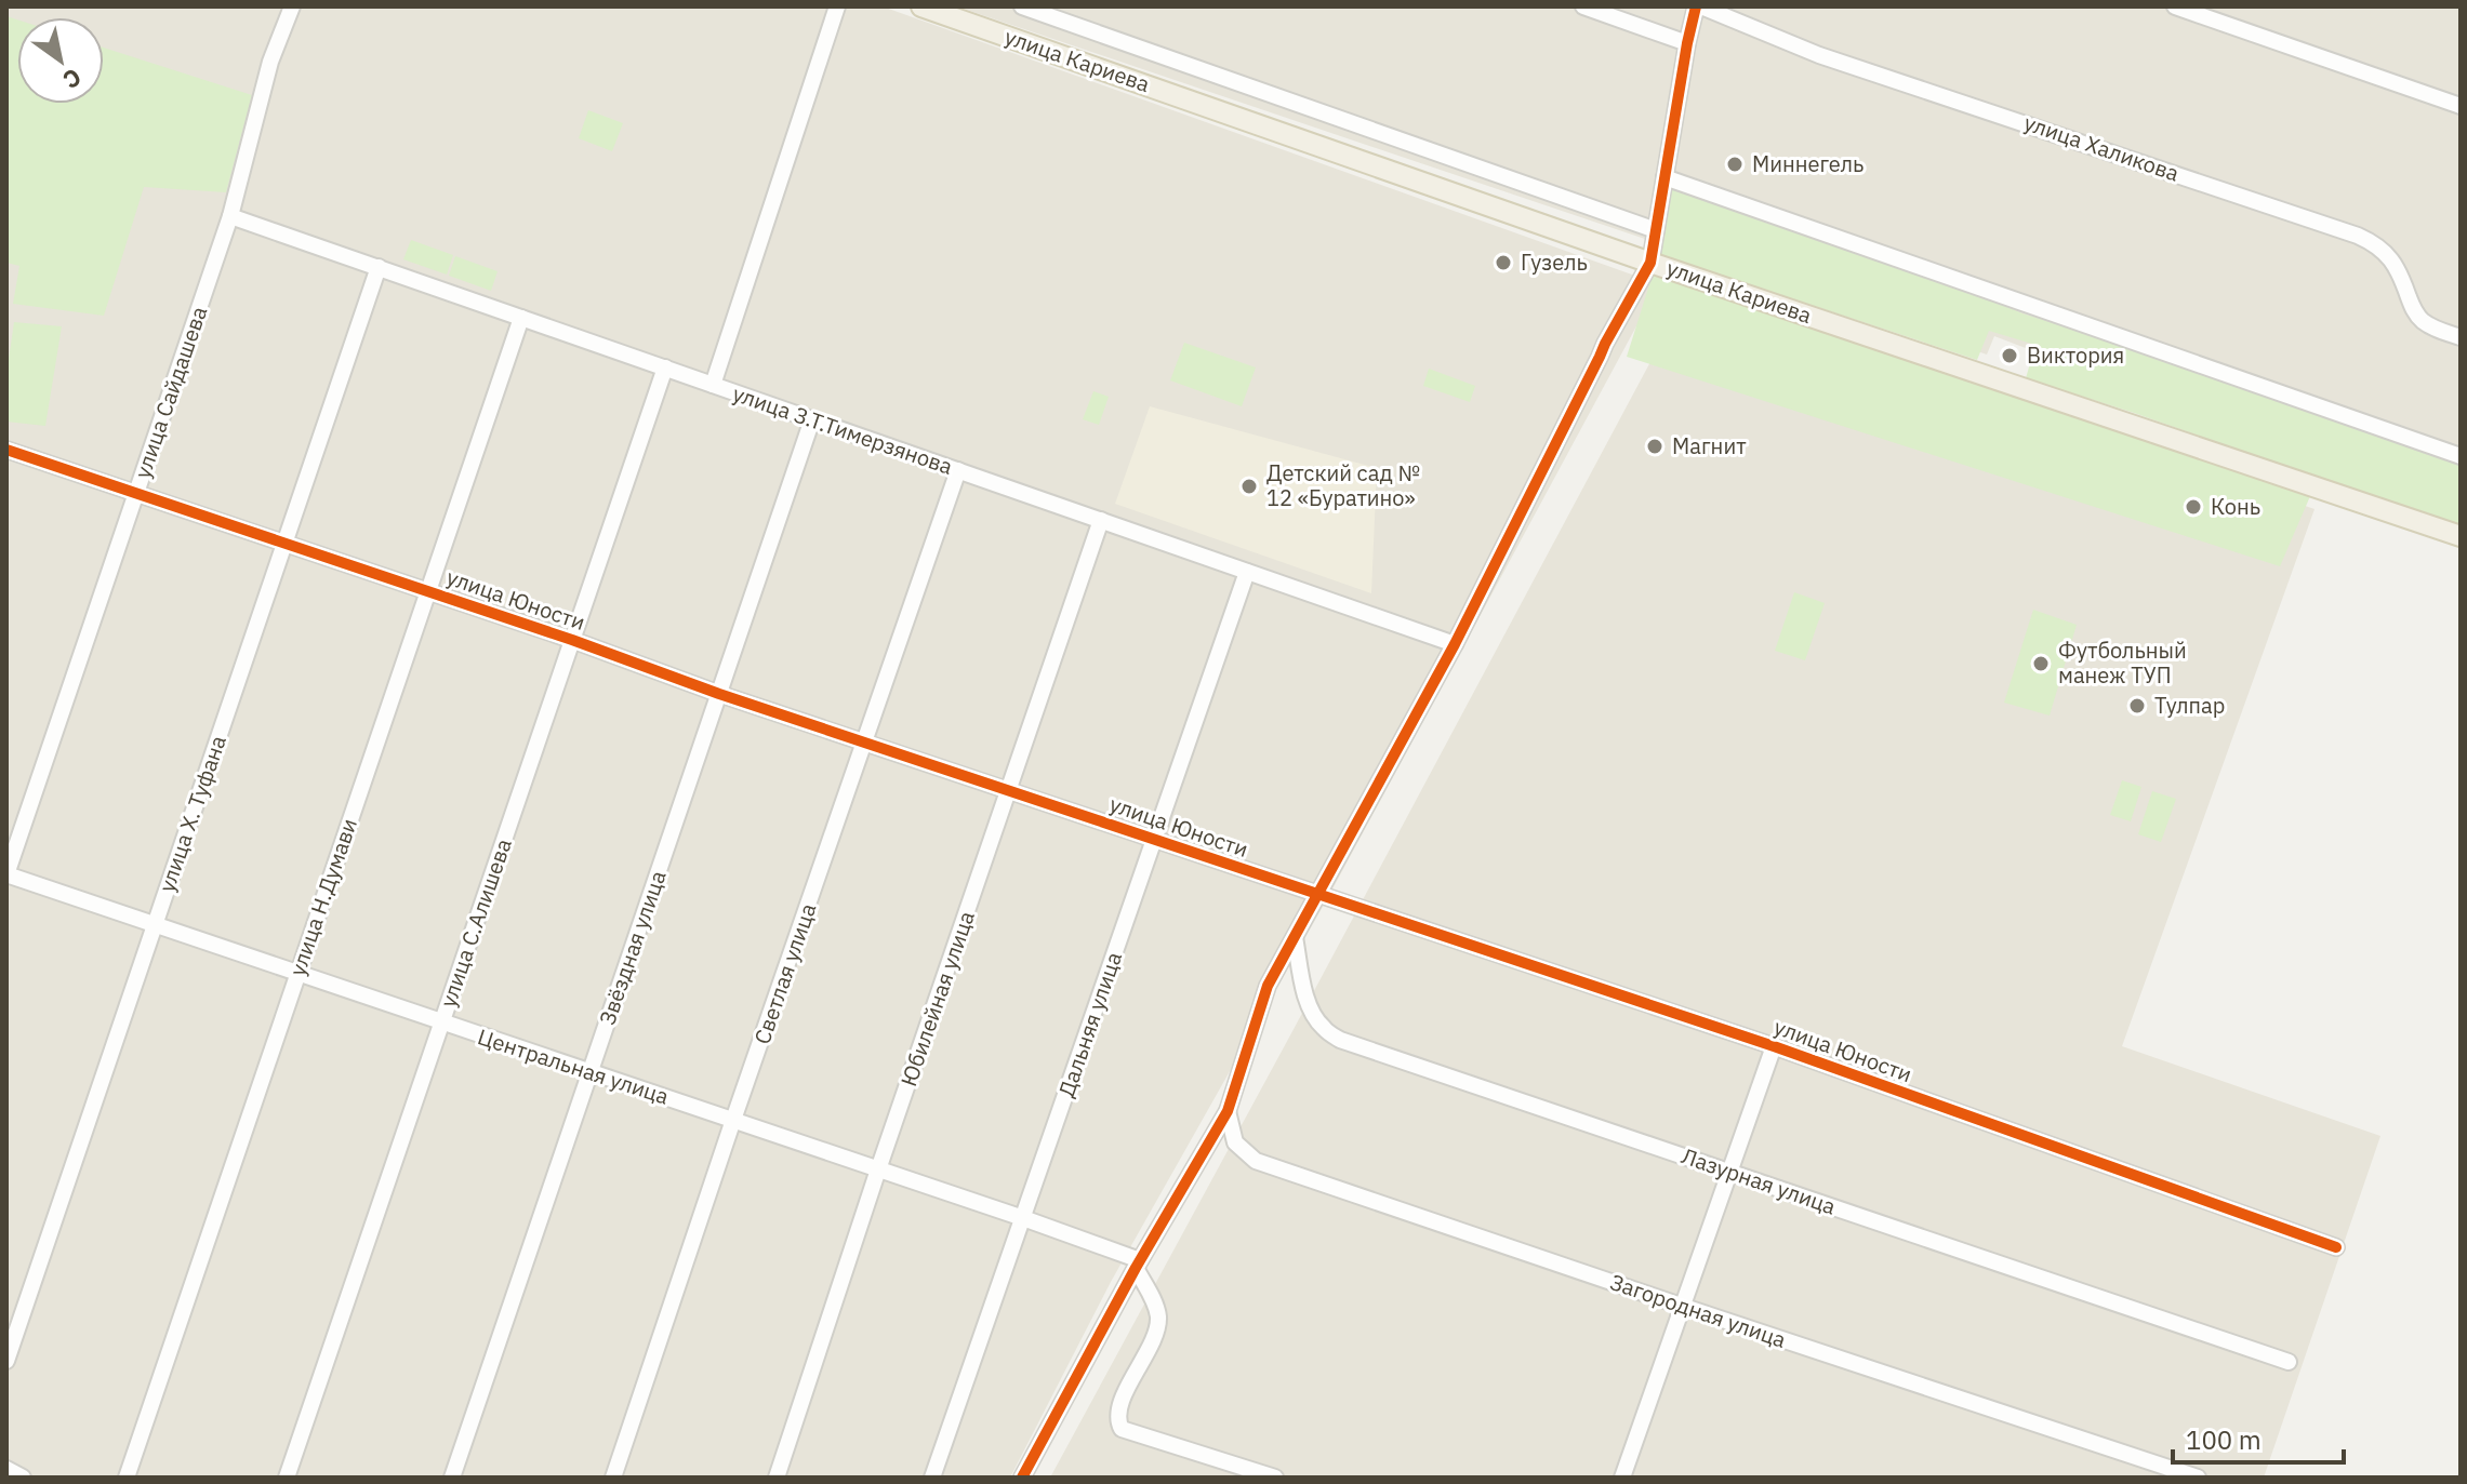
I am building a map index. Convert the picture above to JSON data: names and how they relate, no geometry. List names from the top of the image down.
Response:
{
  "streets": {
    "main road": ["улица Кариева"],
    "street": [
      "улица Халикова",
      "улица Сайдашева",
      "улица З.Т.Тимерзянова",
      "улица Юности",
      "улица Х. Туфана",
      "улица Н.Думави",
      "улица С.Алишева",
      "Звёздная улица",
      "Светлая улица",
      "Юбилейная улица",
      "Дальняя улица",
      "Центральная улица",
      "Лазурная улица",
      "Загородная улица"
    ]
  },
  "crossings": [
    ["улица Сайдашева", "улица З.Т.Тимерзянова"],
    ["улица Сайдашева", "улица Юности"],
    ["улица Сайдашева", "Центральная улица"],
    ["улица З.Т.Тимерзянова", "улица Х. Туфана"],
    ["улица З.Т.Тимерзянова", "улица Н.Думави"],
    ["улица З.Т.Тимерзянова", "улица С.Алишева"],
    ["улица З.Т.Тимерзянова", "Звёздная улица"],
    ["улица З.Т.Тимерзянова", "Светлая улица"],
    ["улица З.Т.Тимерзянова", "Юбилейная улица"],
    ["улица З.Т.Тимерзянова", "Дальняя улица"],
    ["улица Юности", "улица Х. Туфана"],
    ["улица Юности", "улица Н.Думави"],
    ["улица Юности", "улица С.Алишева"],
    ["улица Юности", "Звёздная улица"],
    ["улица Юности", "Светлая улица"],
    ["улица Юности", "Юбилейная улица"],
    ["улица Юности", "Дальняя улица"],
    ["улица Х. Туфана", "Центральная улица"],
    ["улица Н.Думави", "Центральная улица"],
    ["улица С.Алишева", "Центральная улица"],
    ["Звёздная улица", "Центральная улица"],
    ["Светлая улица", "Центральная улица"],
    ["Юбилейная улица", "Центральная улица"],
    ["Дальняя улица", "Центральная улица"]
  ],
  "places": [
    "Миннегель",
    "Гузель",
    "Виктория",
    "Магнит",
    "Детский сад № 12 «Буратино»",
    "Конь",
    "Футбольный манеж ТУП",
    "Тулпар"
  ],
  "scale_bar": "100 m",
  "north": "bottom right"
}
